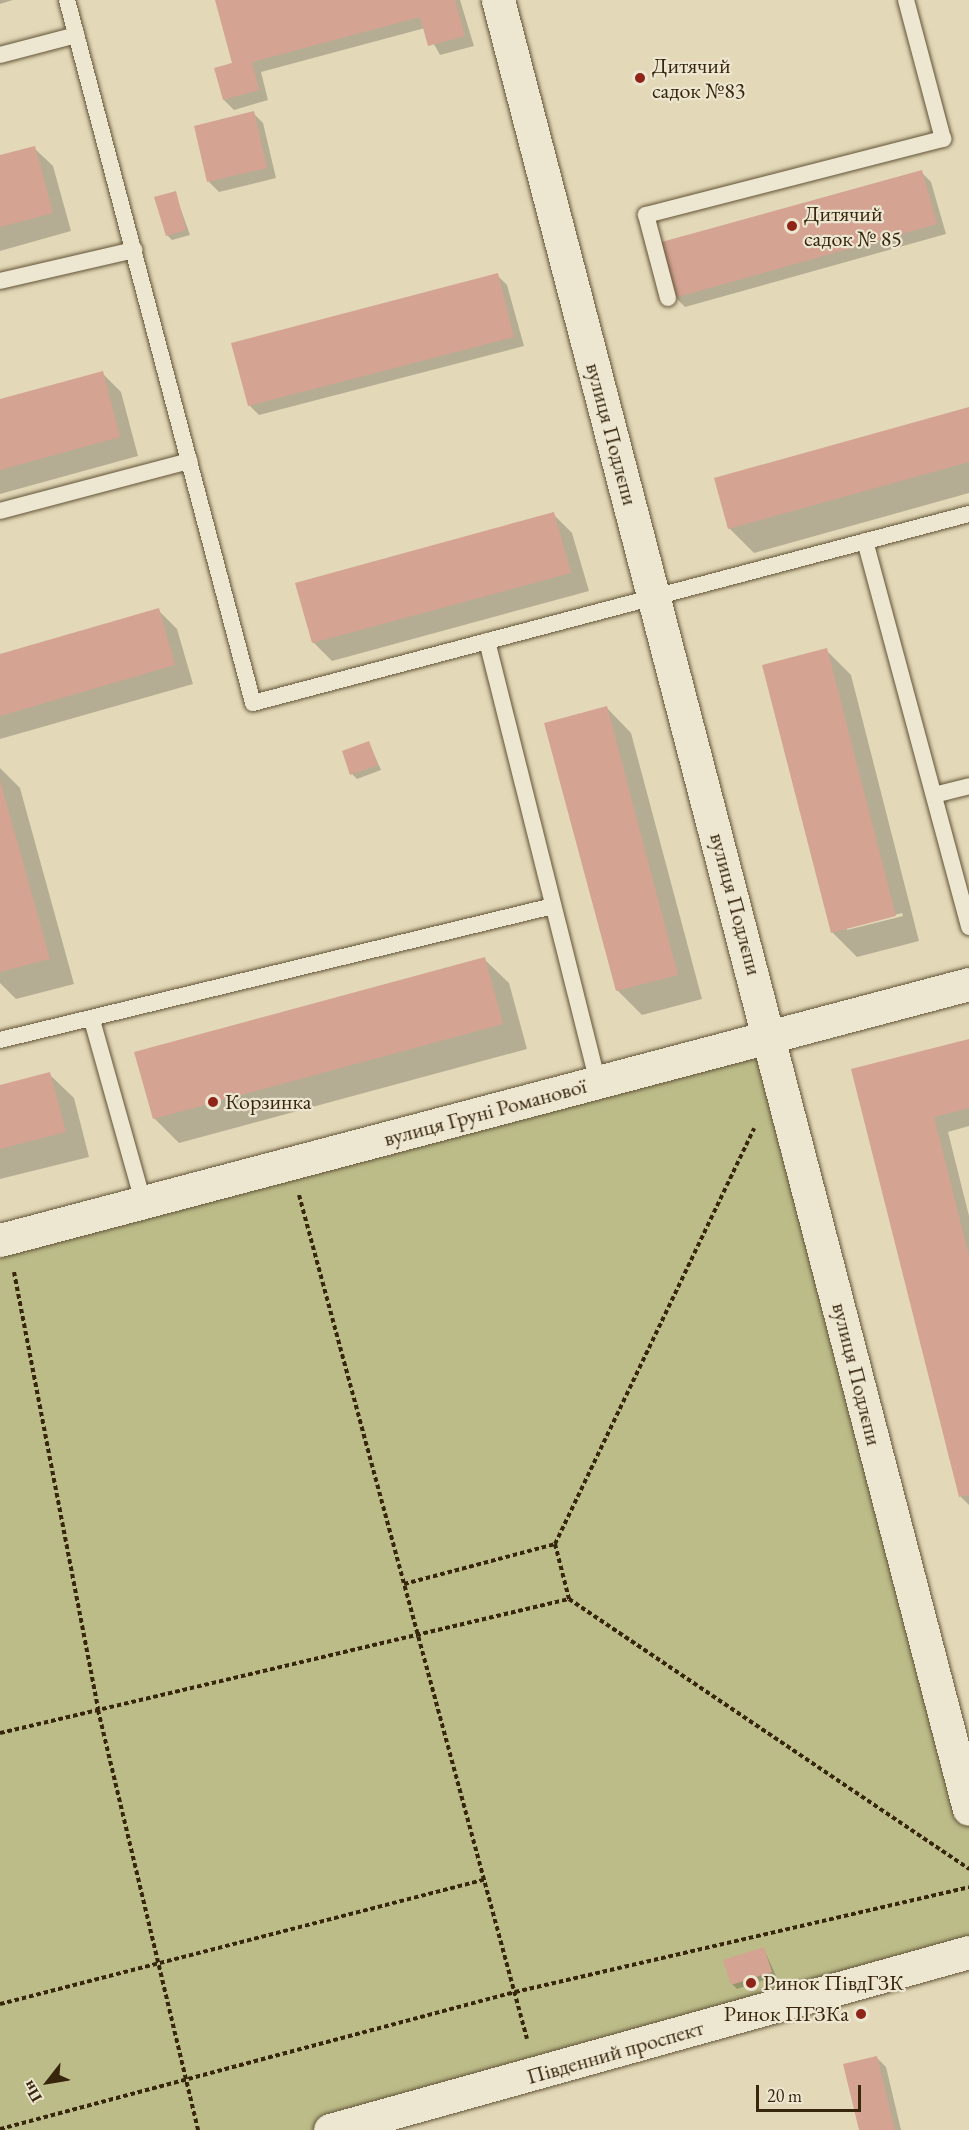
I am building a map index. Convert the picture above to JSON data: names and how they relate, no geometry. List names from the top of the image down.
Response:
{
  "streets": {
    "street": ["вулиця Подлєпи", "вулиця Груні Романової", "Південний проспект"]
  },
  "crossings": [
    ["вулиця Подлєпи", "вулиця Груні Романової"]
  ],
  "places": [
    "Дитячий садок №83",
    "Дитячий садок № 85",
    "Корзинка",
    "Ринок ПівдГЗК",
    "Ринок ПГЗКа"
  ],
  "scale_bar": "20 m",
  "north": "bottom left"
}
